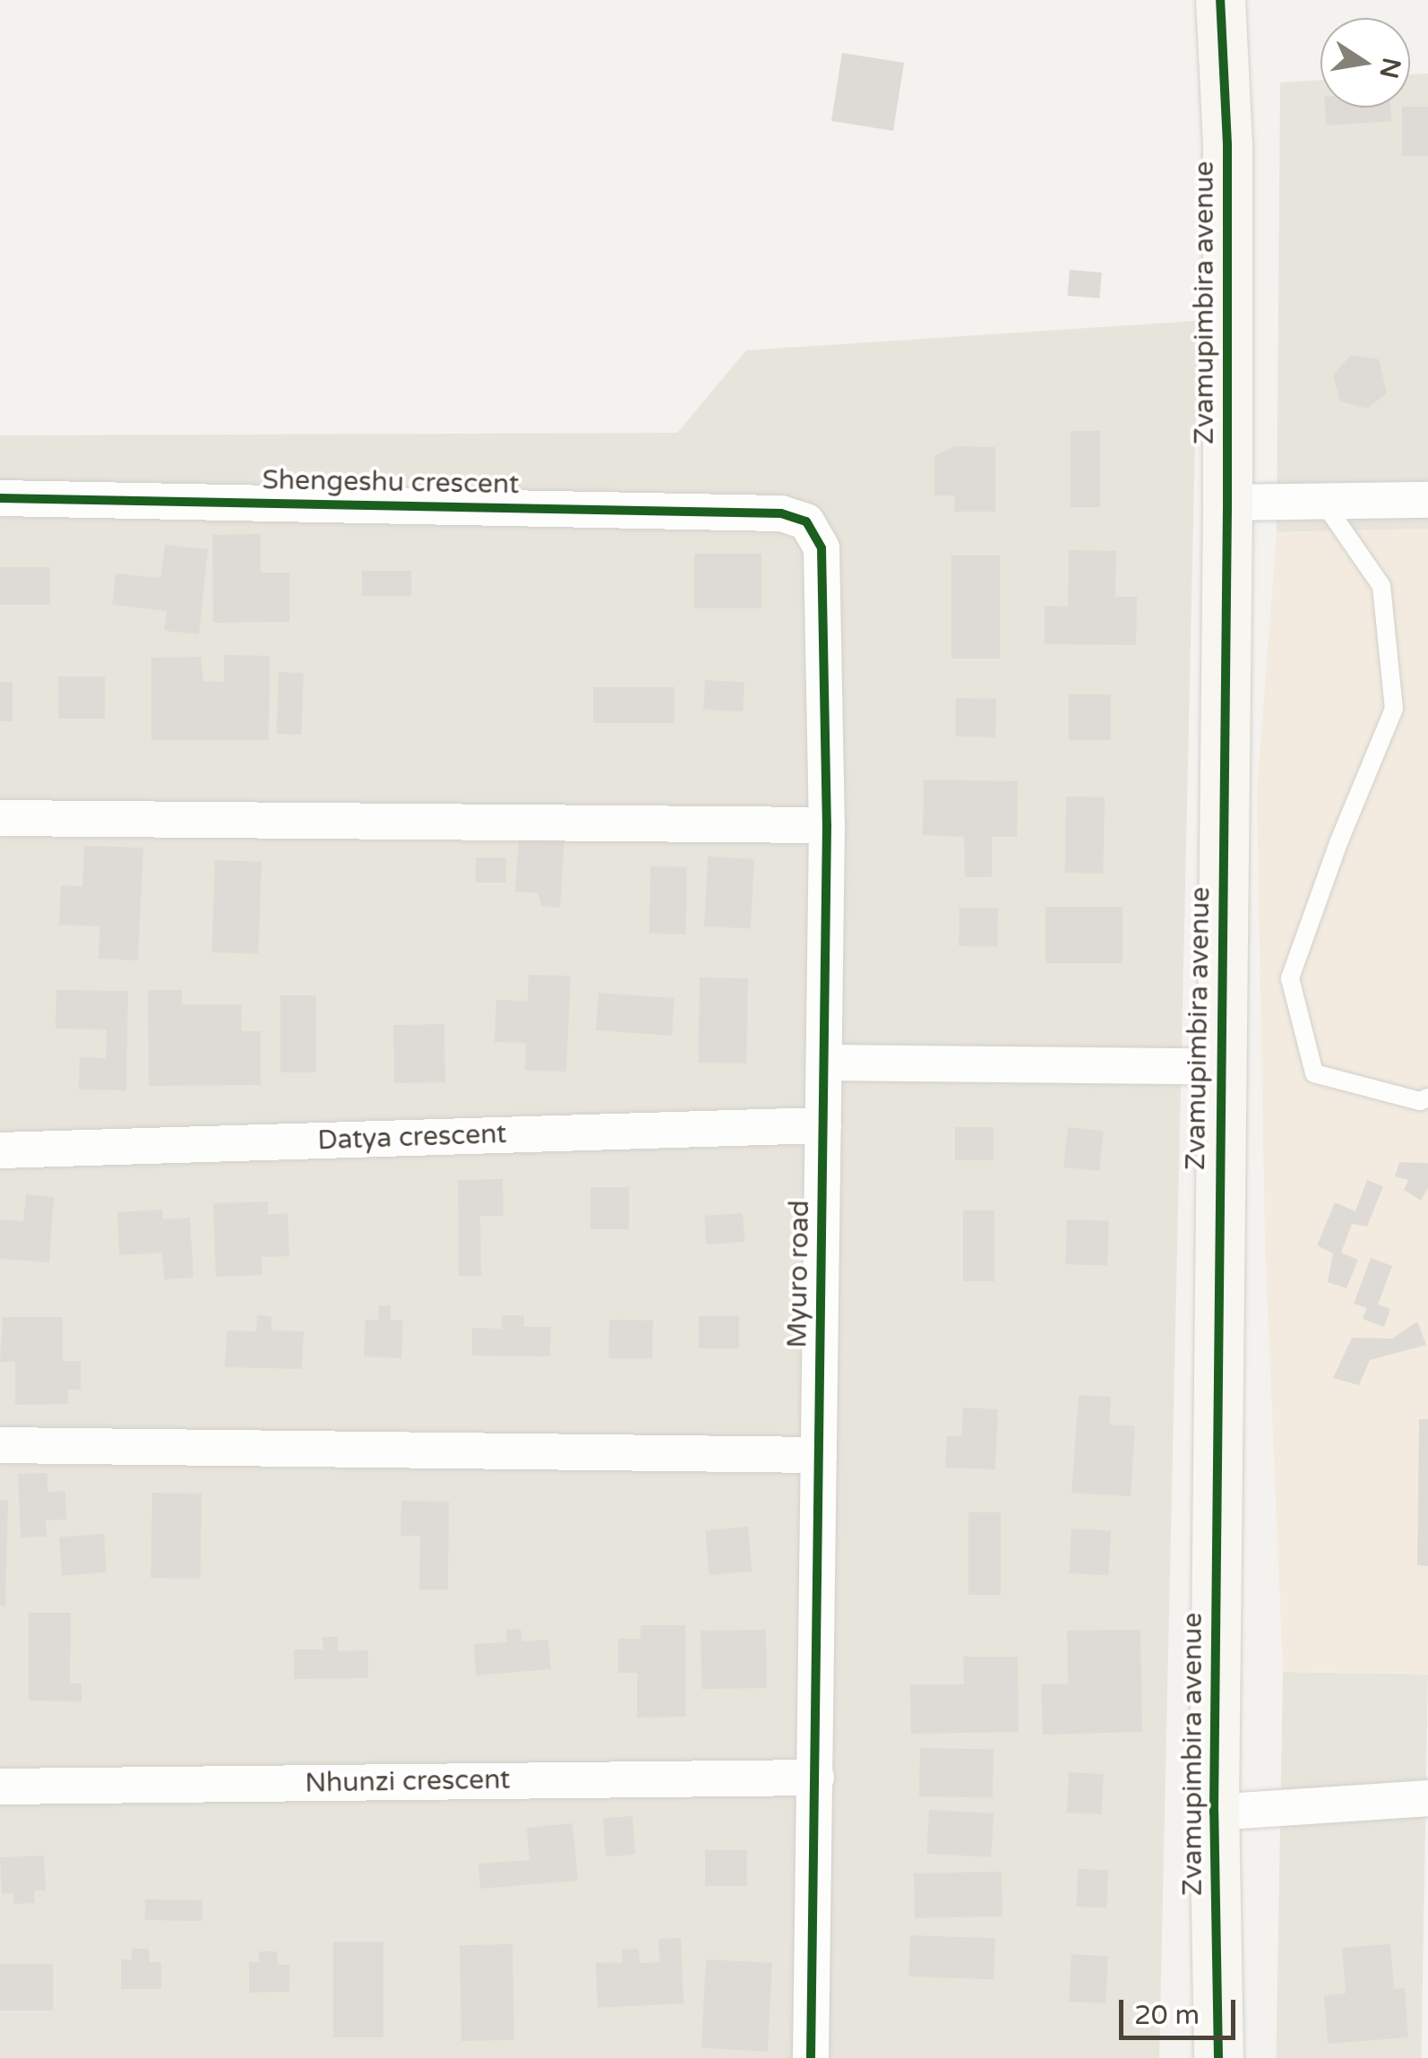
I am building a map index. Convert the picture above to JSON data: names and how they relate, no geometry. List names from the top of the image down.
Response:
{
  "streets": {
    "street": [
      "Zvamupimbira avenue",
      "Shengeshu crescent",
      "Datya crescent",
      "Myuro road",
      "Nhunzi crescent"
    ]
  },
  "crossings": [
    ["Shengeshu crescent", "Myuro road"],
    ["Datya crescent", "Myuro road"],
    ["Myuro road", "Nhunzi crescent"]
  ],
  "scale_bar": "20 m",
  "north": "right"
}
